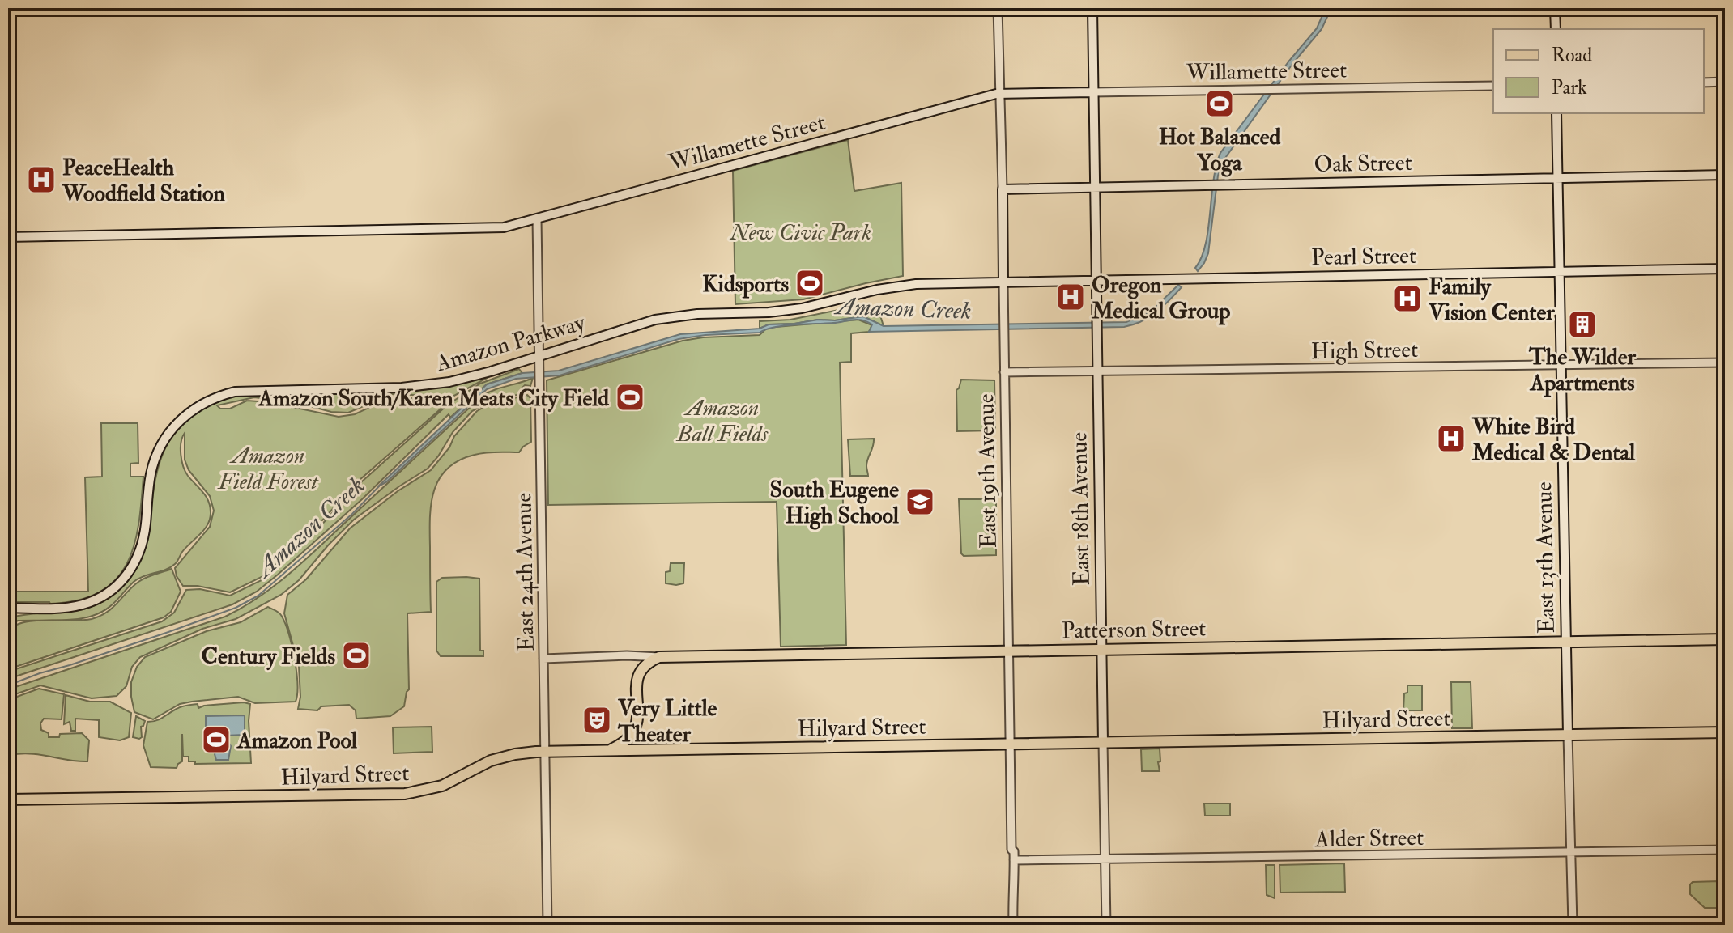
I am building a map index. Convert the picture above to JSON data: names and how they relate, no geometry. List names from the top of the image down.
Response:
{
  "streets": {
    "main road": [
      "Willamette Street",
      "Oak Street",
      "Pearl Street",
      "Amazon Parkway",
      "East 19th Avenue",
      "East 18th Avenue",
      "East 13th Avenue",
      "Patterson Street",
      "Hilyard Street"
    ],
    "street": ["High Street", "East 24th Avenue", "Alder Street"]
  },
  "crossings": [
    ["Willamette Street", "East 19th Avenue"],
    ["Willamette Street", "East 18th Avenue"],
    ["Willamette Street", "East 24th Avenue"],
    ["Oak Street", "East 19th Avenue"],
    ["Oak Street", "East 18th Avenue"],
    ["Oak Street", "East 13th Avenue"],
    ["Pearl Street", "Amazon Parkway"],
    ["Pearl Street", "East 19th Avenue"],
    ["Pearl Street", "East 18th Avenue"],
    ["Pearl Street", "East 13th Avenue"],
    ["Amazon Parkway", "East 19th Avenue"],
    ["Amazon Parkway", "East 24th Avenue"],
    ["High Street", "East 19th Avenue"],
    ["High Street", "East 18th Avenue"],
    ["High Street", "East 13th Avenue"],
    ["East 19th Avenue", "Patterson Street"],
    ["East 19th Avenue", "Hilyard Street"],
    ["East 19th Avenue", "Alder Street"],
    ["East 18th Avenue", "Patterson Street"],
    ["East 18th Avenue", "Hilyard Street"],
    ["East 18th Avenue", "Alder Street"],
    ["East 13th Avenue", "Patterson Street"],
    ["East 13th Avenue", "Hilyard Street"],
    ["East 13th Avenue", "Alder Street"],
    ["East 24th Avenue", "Patterson Street"],
    ["East 24th Avenue", "Hilyard Street"]
  ],
  "water": ["Amazon Creek"],
  "parks": ["New Civic Park", "Amazon Ball Fields", "Amazon Field Forest"],
  "places": {
    "sports": [
      "Hot Balanced Yoga",
      "Kidsports",
      "Amazon South/Karen Meats City Field",
      "Century Fields",
      "Amazon Pool"
    ],
    "hospital": [
      "PeaceHealth Woodfield Station",
      "Oregon Medical Group",
      "Family Vision Center",
      "White Bird Medical & Dental"
    ],
    "building": ["The Wilder Apartments"],
    "school or university": ["South Eugene High School"],
    "theatre": ["Very Little Theater"]
  },
  "legend": ["Road", "Park"]
}
